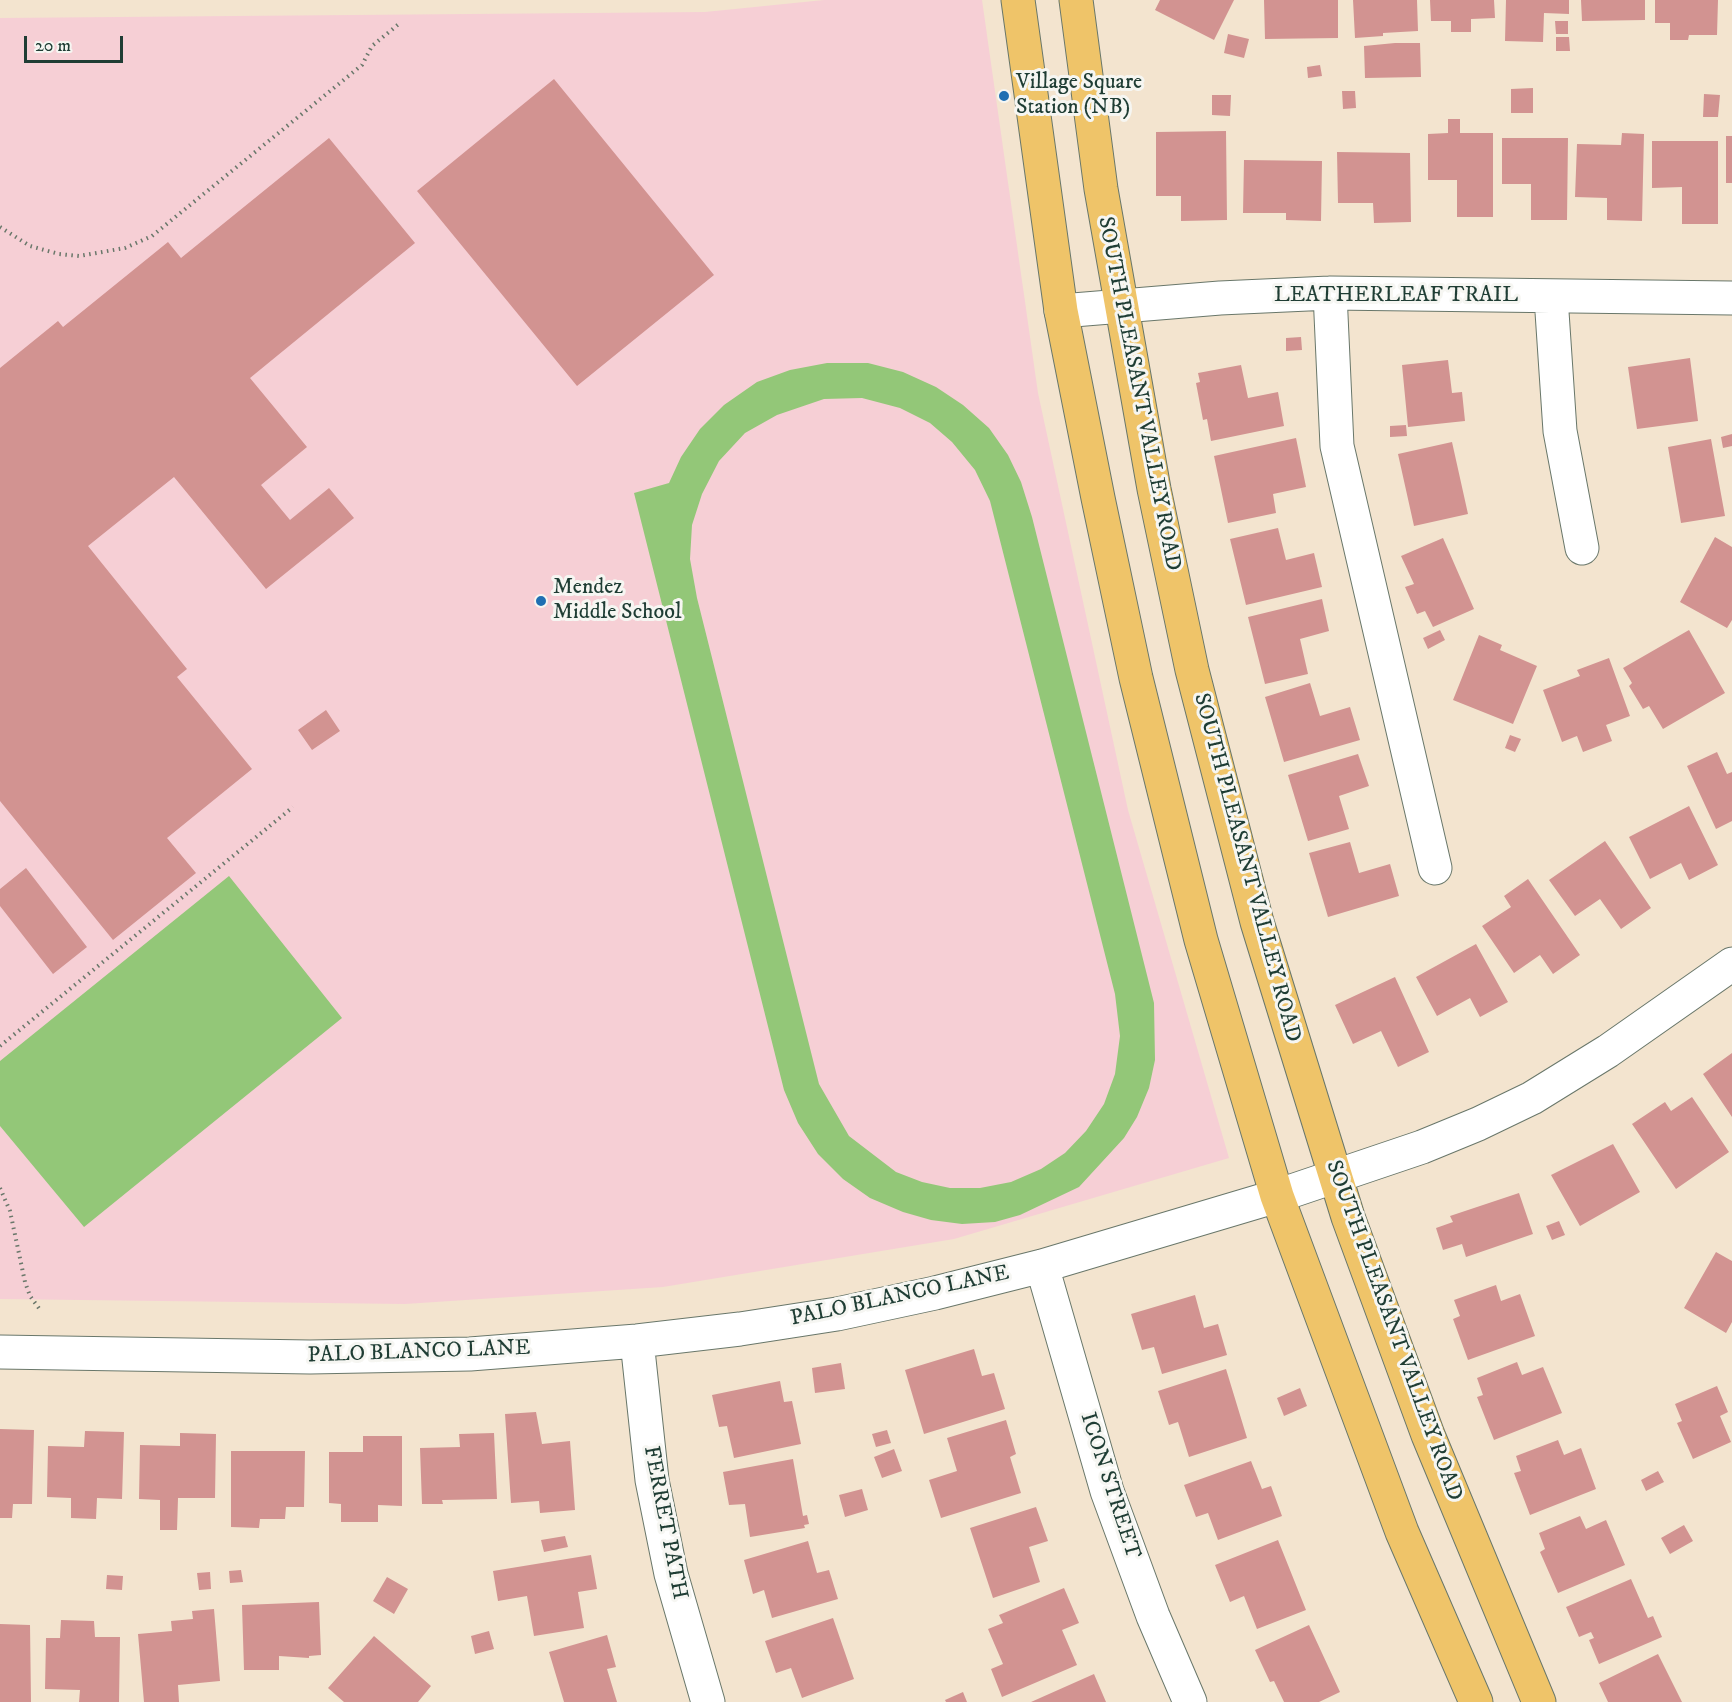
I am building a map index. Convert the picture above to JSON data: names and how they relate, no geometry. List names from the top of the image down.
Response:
{
  "streets": {
    "main road": ["SOUTH PLEASANT VALLEY ROAD"],
    "street": [
      "LEATHERLEAF TRAIL",
      "PALO BLANCO LANE",
      "ICON STREET",
      "FERRET PATH"
    ]
  },
  "crossings": [
    ["LEATHERLEAF TRAIL", "SOUTH PLEASANT VALLEY ROAD"],
    ["SOUTH PLEASANT VALLEY ROAD", "PALO BLANCO LANE"],
    ["PALO BLANCO LANE", "ICON STREET"],
    ["PALO BLANCO LANE", "FERRET PATH"]
  ],
  "places": ["Village Square Station (NB)", "Mendez Middle School"],
  "scale_bar": "20 m"
}
